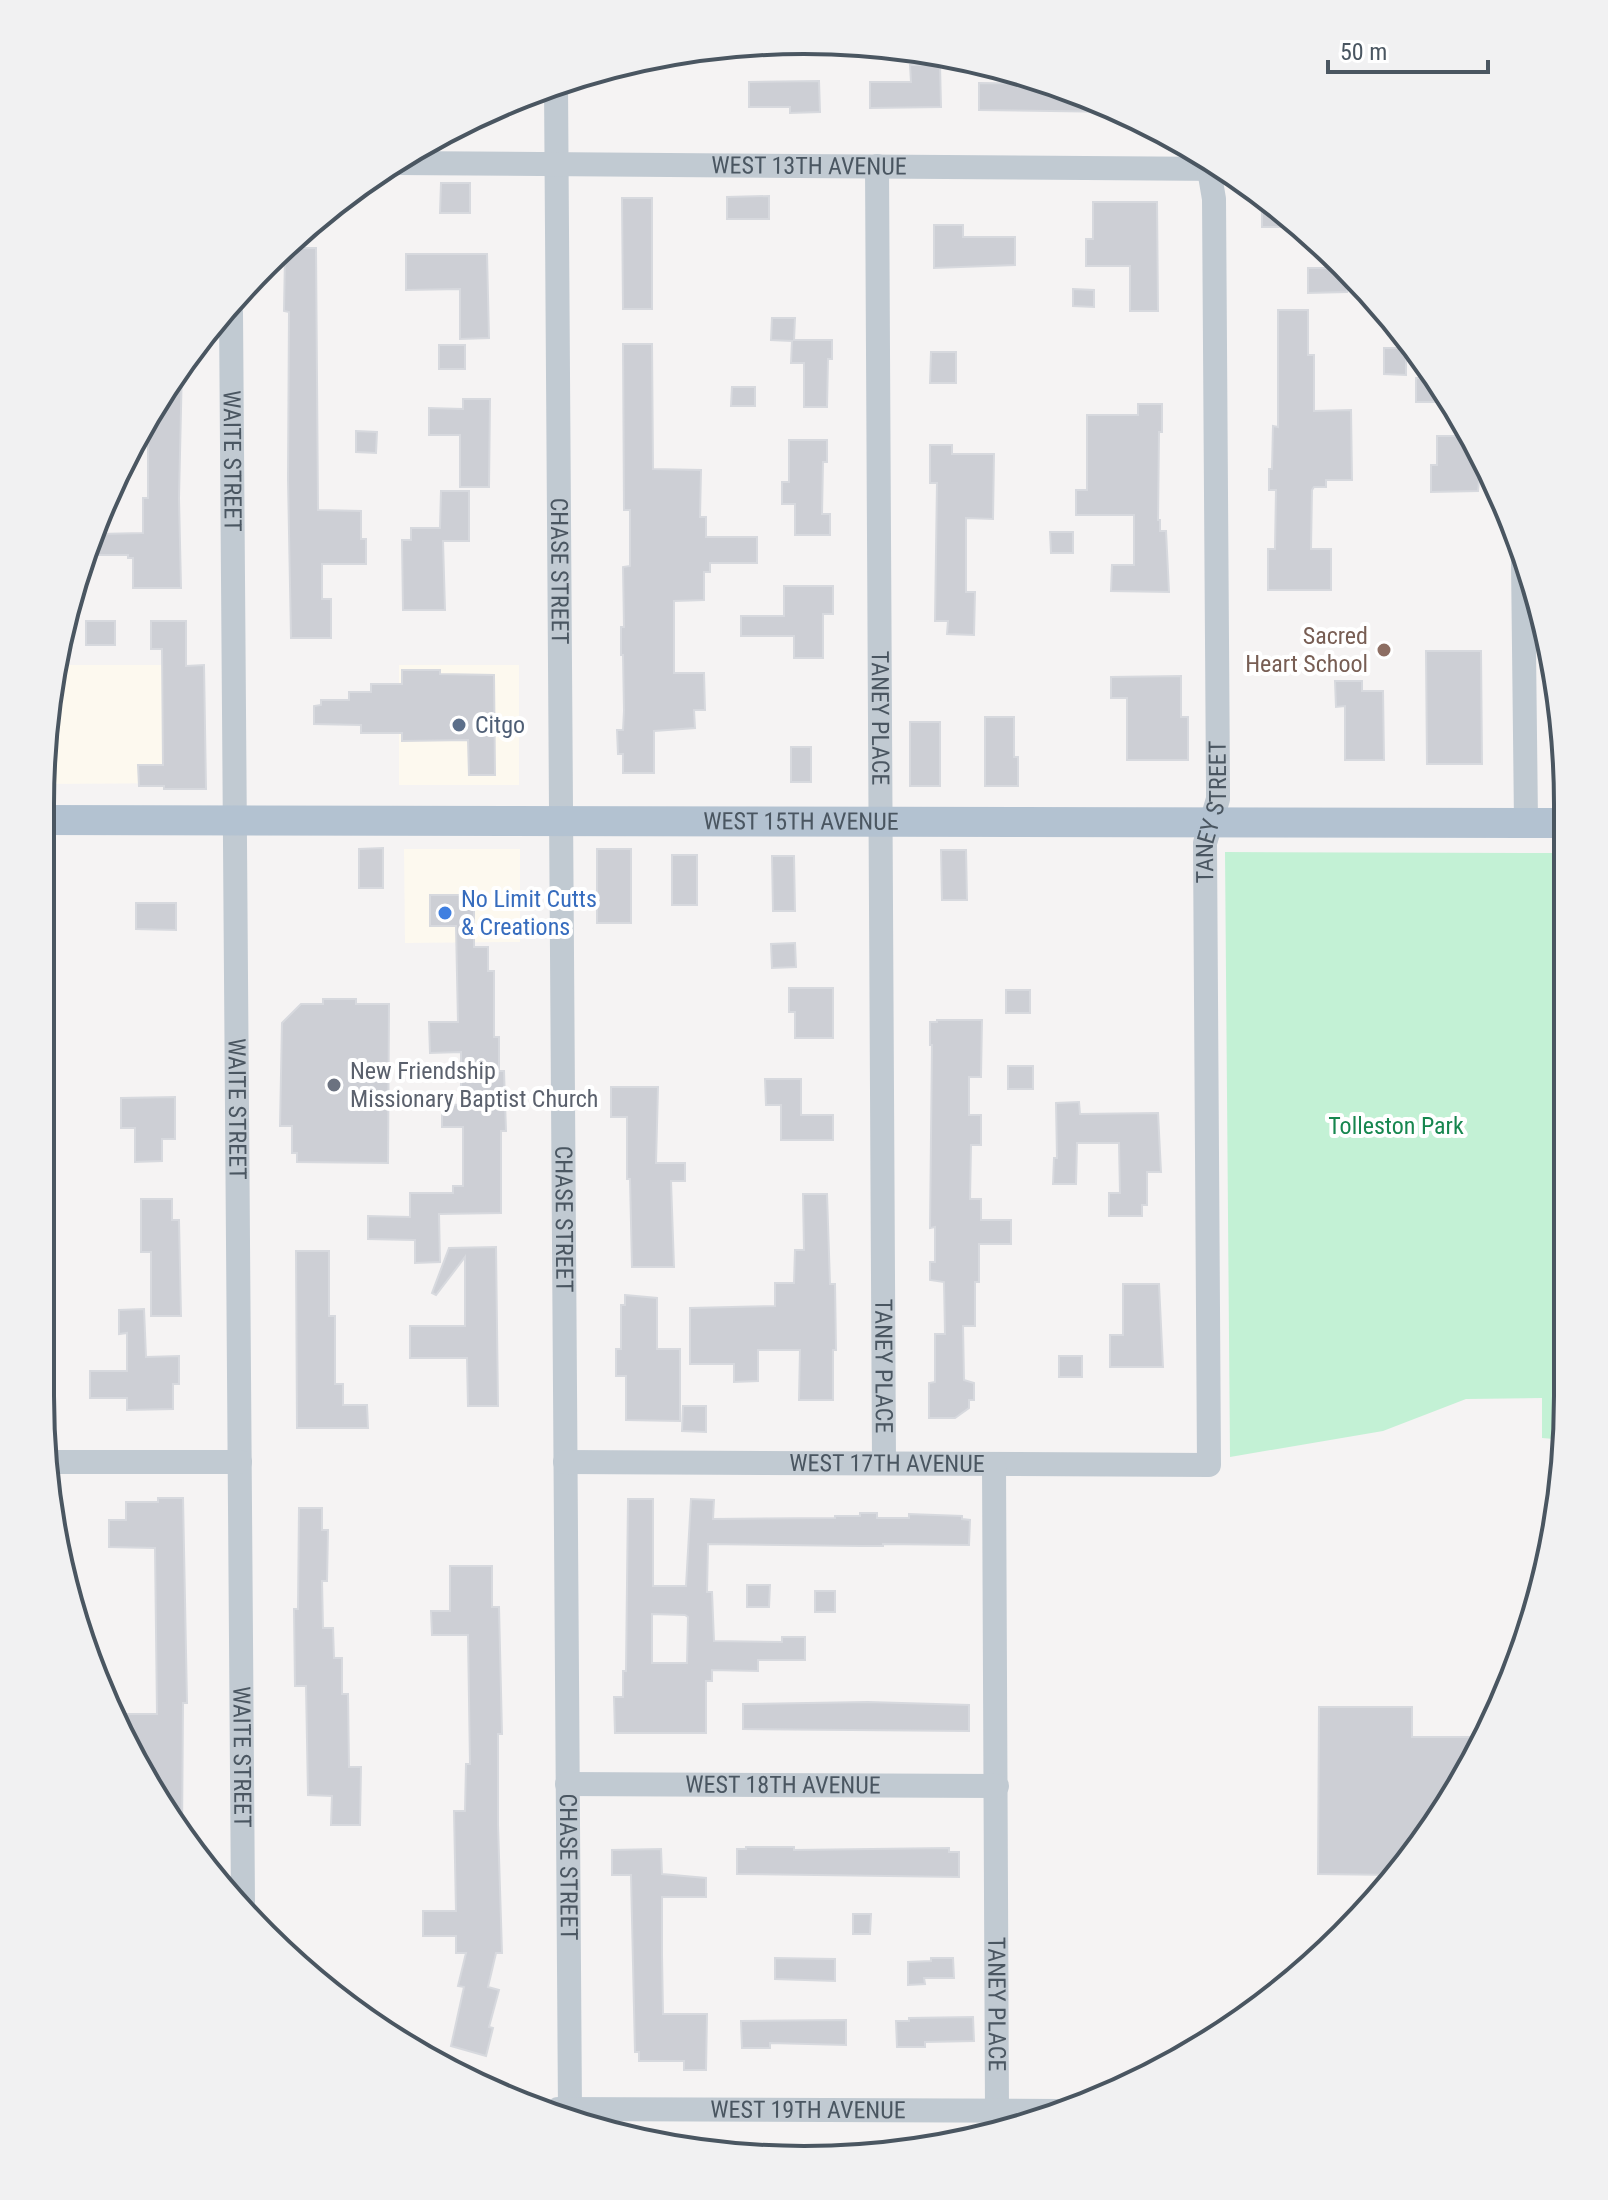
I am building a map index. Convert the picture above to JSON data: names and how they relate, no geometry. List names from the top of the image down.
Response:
{
  "streets": {
    "main road": ["WEST 15TH AVENUE"],
    "street": [
      "WEST 13TH AVENUE",
      "WAITE STREET",
      "CHASE STREET",
      "TANEY PLACE",
      "TANEY STREET",
      "WEST 17TH AVENUE",
      "WEST 18TH AVENUE",
      "WEST 19TH AVENUE"
    ]
  },
  "crossings": [
    ["WEST 13TH AVENUE", "CHASE STREET"],
    ["WEST 13TH AVENUE", "TANEY PLACE"],
    ["WAITE STREET", "WEST 15TH AVENUE"],
    ["CHASE STREET", "WEST 15TH AVENUE"],
    ["CHASE STREET", "WEST 17TH AVENUE"],
    ["CHASE STREET", "WEST 18TH AVENUE"],
    ["TANEY PLACE", "WEST 15TH AVENUE"],
    ["TANEY PLACE", "WEST 17TH AVENUE"],
    ["TANEY PLACE", "WEST 18TH AVENUE"],
    ["TANEY PLACE", "WEST 19TH AVENUE"],
    ["TANEY STREET", "WEST 15TH AVENUE"],
    ["TANEY STREET", "WEST 17TH AVENUE"]
  ],
  "parks": ["Tolleston Park"],
  "places": [
    "Sacred Heart School",
    "Citgo",
    "No Limit Cutts & Creations",
    "New Friendship Missionary Baptist Church"
  ],
  "scale_bar": "50 m"
}
